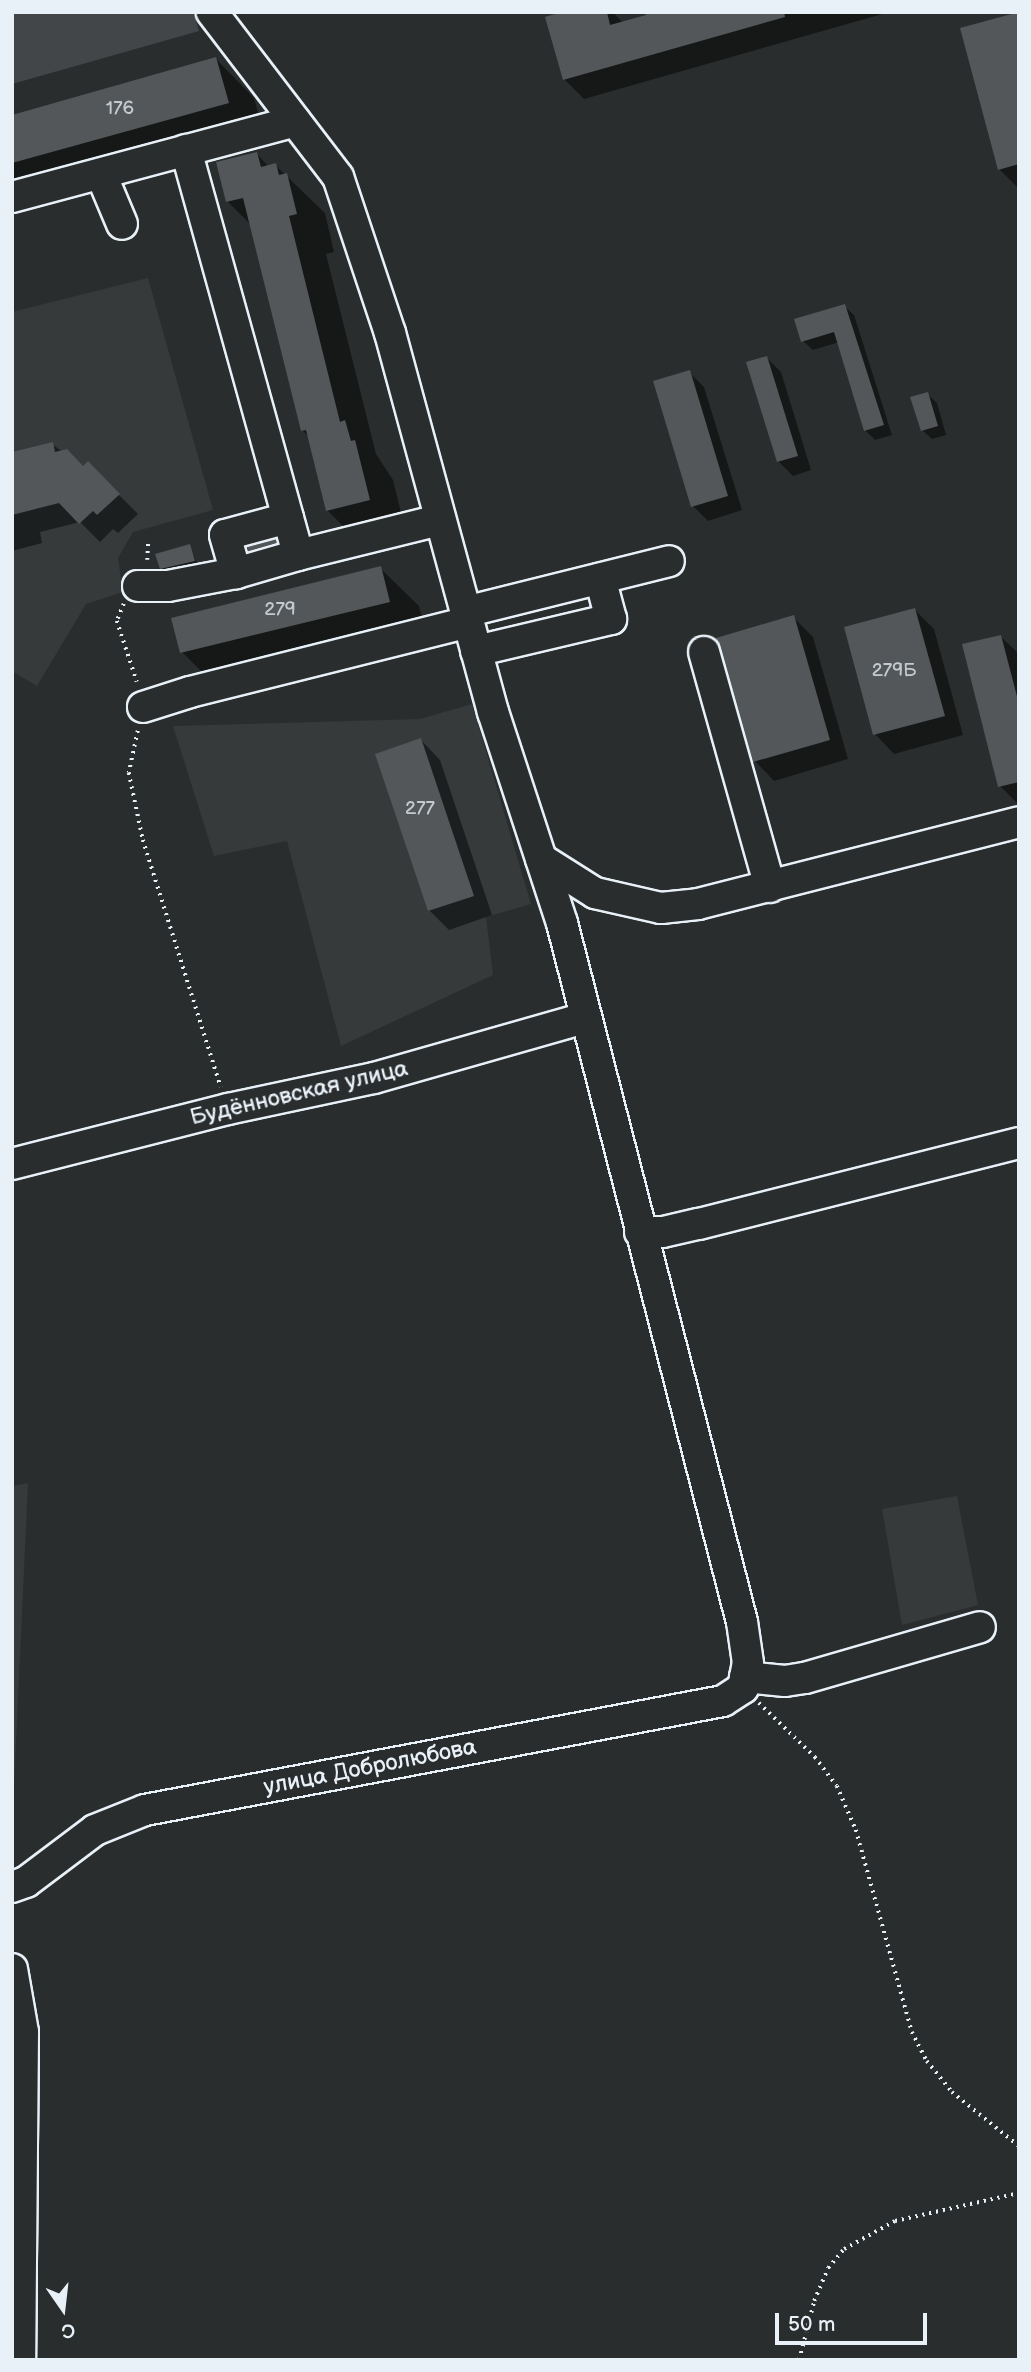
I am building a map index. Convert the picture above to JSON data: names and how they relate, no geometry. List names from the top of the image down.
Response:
{
  "streets": {
    "street": ["Будённовская улица", "улица Добролюбова"]
  },
  "house_numbers": [
    "176",
    "279",
    "279Б",
    "277"
  ],
  "scale_bar": "50 m",
  "north": "bottom"
}
